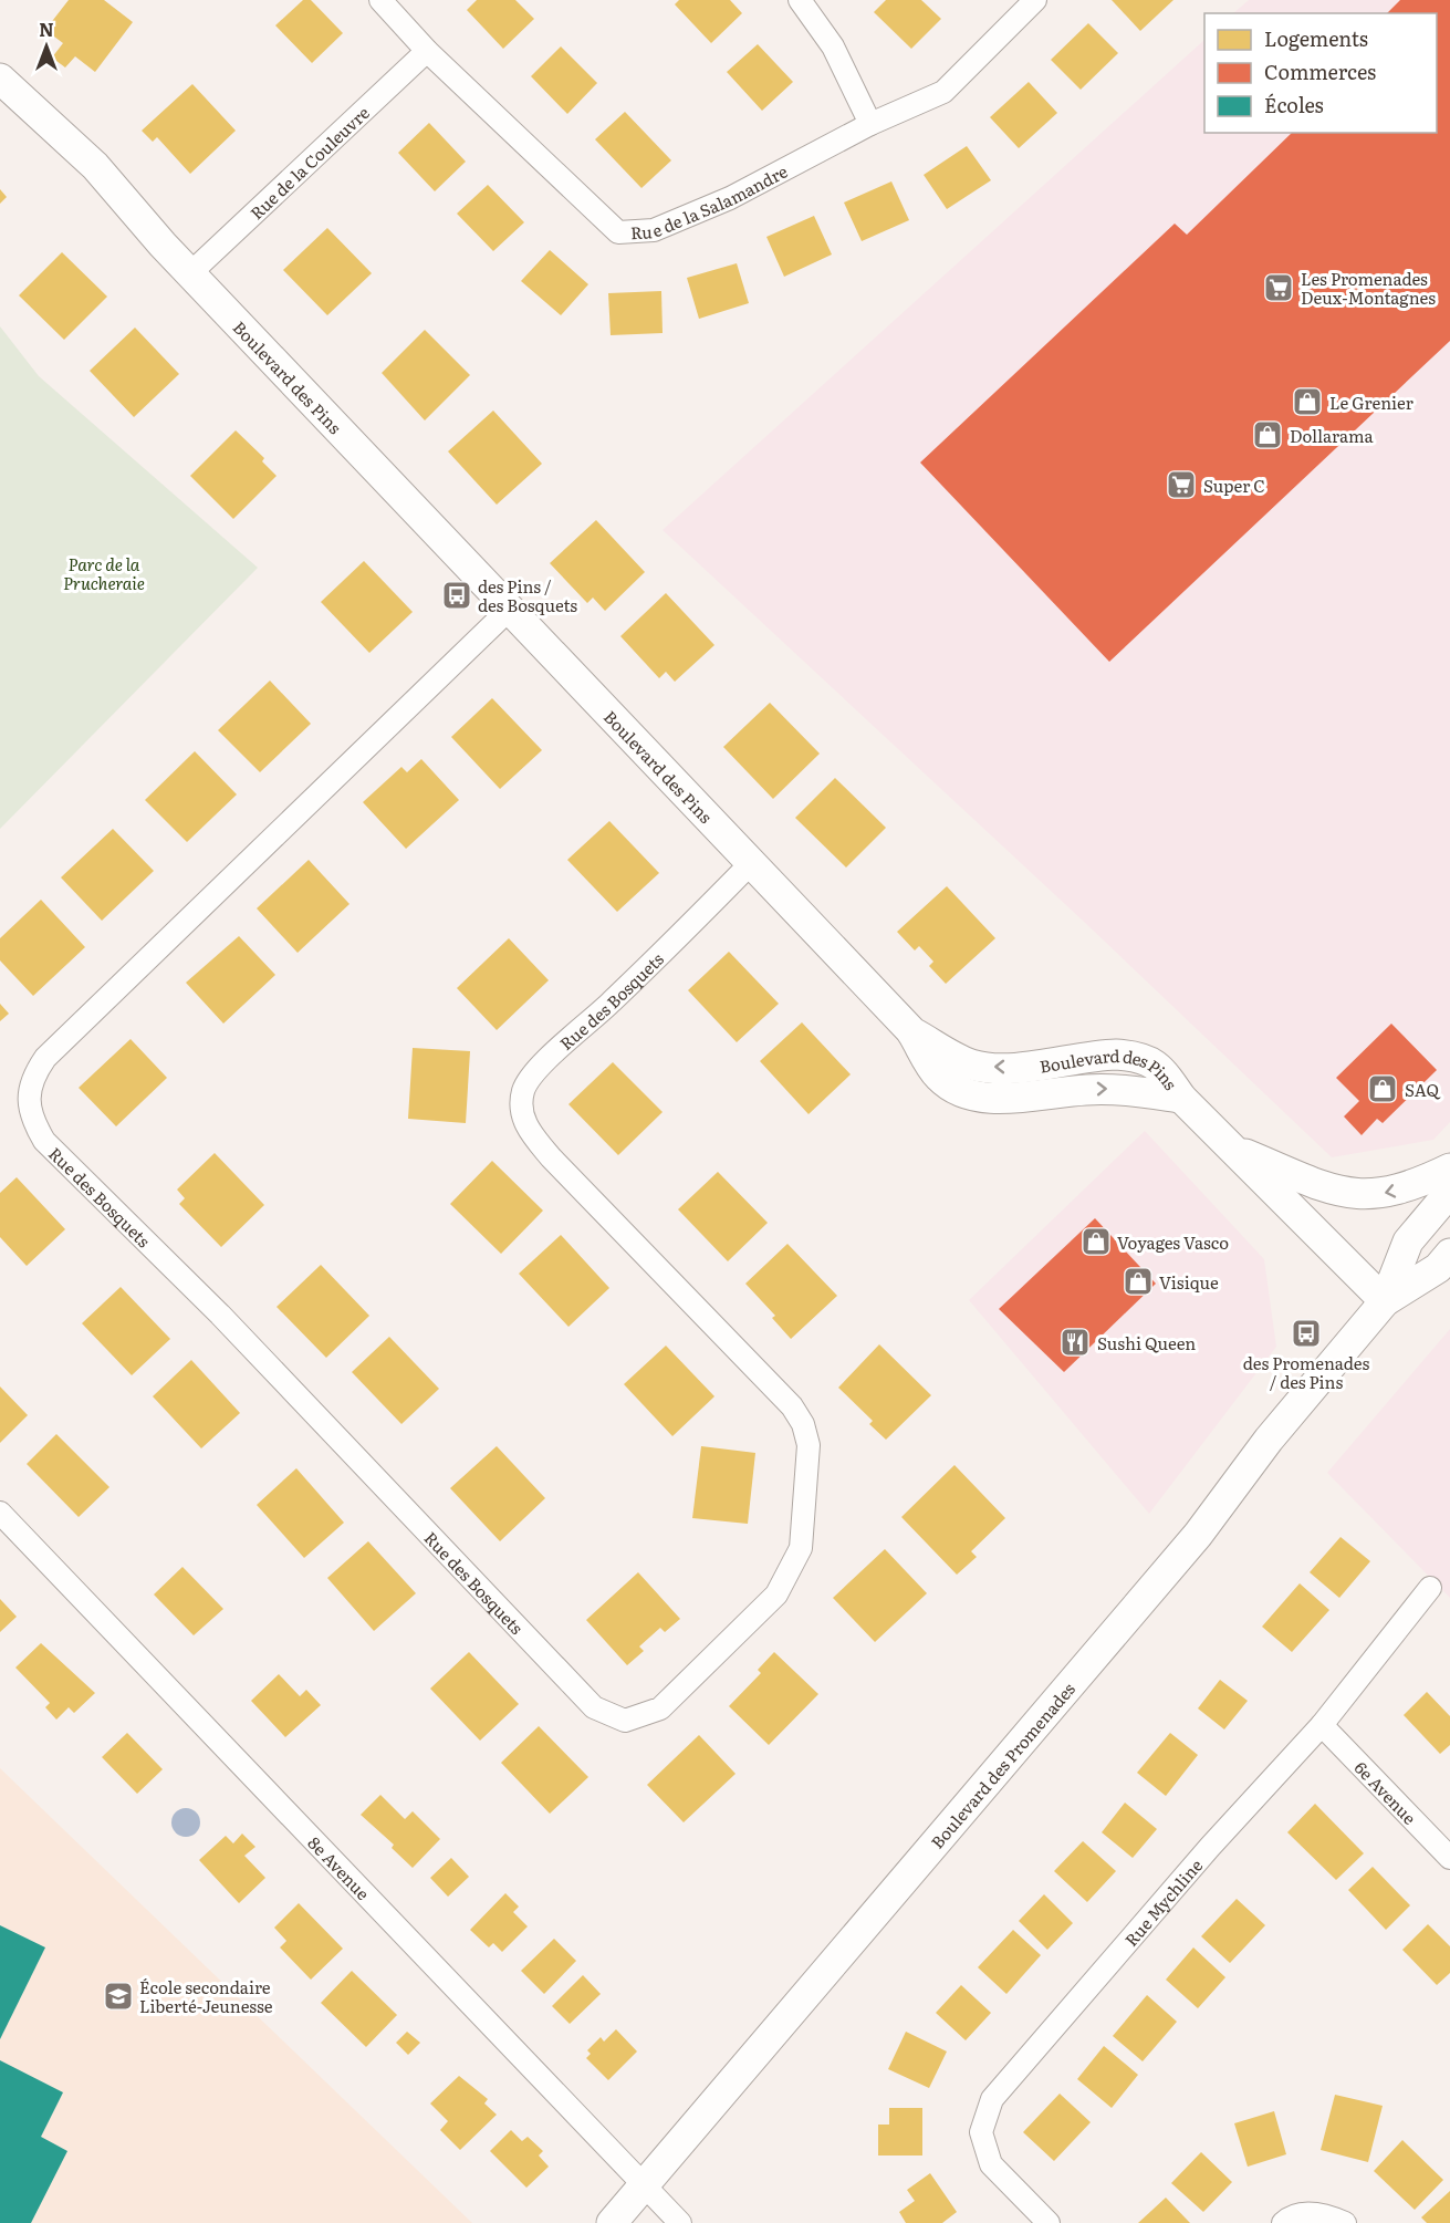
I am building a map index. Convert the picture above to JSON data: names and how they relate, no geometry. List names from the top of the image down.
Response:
{
  "streets": {
    "street": [
      "Rue de la Couleuvre",
      "Rue de la Salamandre",
      "Boulevard des Pins",
      "Rue des Bosquets",
      "Boulevard des Promenades",
      "6e Avenue",
      "8e Avenue",
      "Rue Mychline"
    ]
  },
  "crossings": [
    ["Rue de la Couleuvre", "Rue de la Salamandre"],
    ["Rue de la Couleuvre", "Boulevard des Pins"],
    ["Boulevard des Pins", "Rue des Bosquets"],
    ["Boulevard des Pins", "Boulevard des Promenades"],
    ["Boulevard des Promenades", "8e Avenue"],
    ["6e Avenue", "Rue Mychline"]
  ],
  "parks": ["Parc de la Prucheraie"],
  "places": {
    "supermarket": ["Les Promenades Deux-Montagnes", "Super C"],
    "shop": [
      "Le Grenier",
      "Dollarama",
      "SAQ",
      "Voyages Vasco",
      "Visique"
    ],
    "bus stop": ["des Pins / des Bosquets", "des Promenades / des Pins"],
    "restaurant": ["Sushi Queen"],
    "school or university": ["École secondaire Liberté-Jeunesse"]
  },
  "legend": ["Logements", "Commerces", "Écoles"],
  "north": "top"
}
